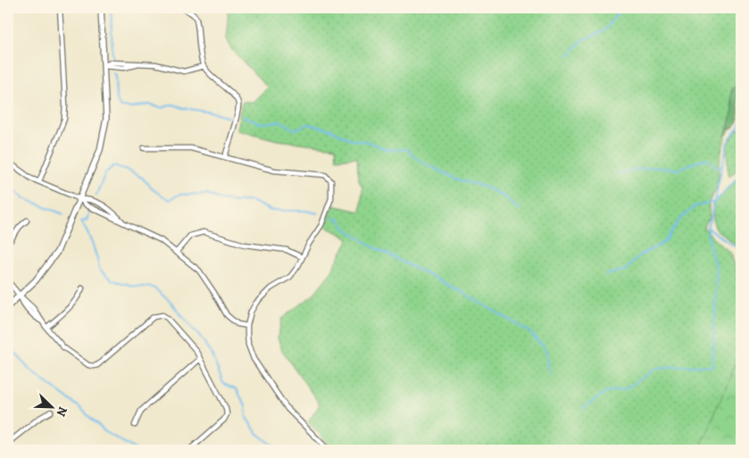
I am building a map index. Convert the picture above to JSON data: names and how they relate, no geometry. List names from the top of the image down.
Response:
{
  "north": "bottom right"
}
